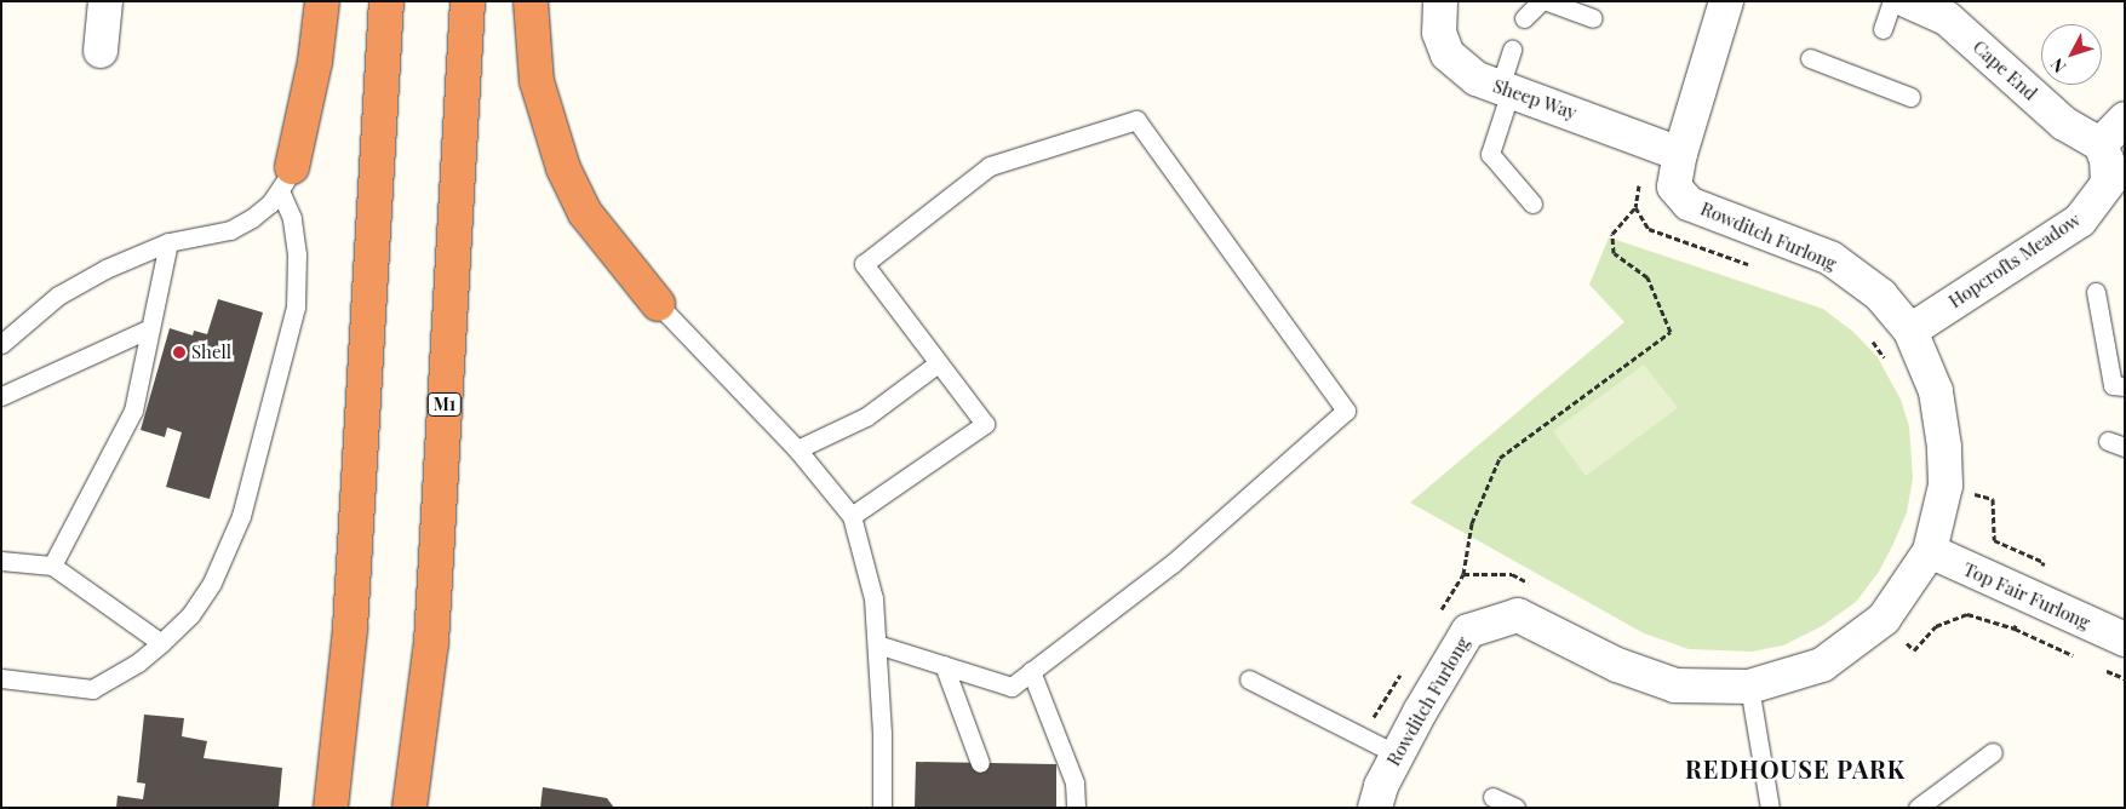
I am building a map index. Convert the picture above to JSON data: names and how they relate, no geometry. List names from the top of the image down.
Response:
{
  "streets": {
    "highway": ["M1"],
    "street": [
      "Cape End",
      "Sheep Way",
      "Rowditch Furlong",
      "Hopcrofts Meadow",
      "Top Fair Furlong"
    ]
  },
  "crossings": [
    ["Cape End", "Hopcrofts Meadow"],
    ["Sheep Way", "Rowditch Furlong"],
    ["Rowditch Furlong", "Hopcrofts Meadow"],
    ["Rowditch Furlong", "Top Fair Furlong"]
  ],
  "districts": ["REDHOUSE PARK"],
  "places": ["Shell"],
  "north": "bottom left"
}
